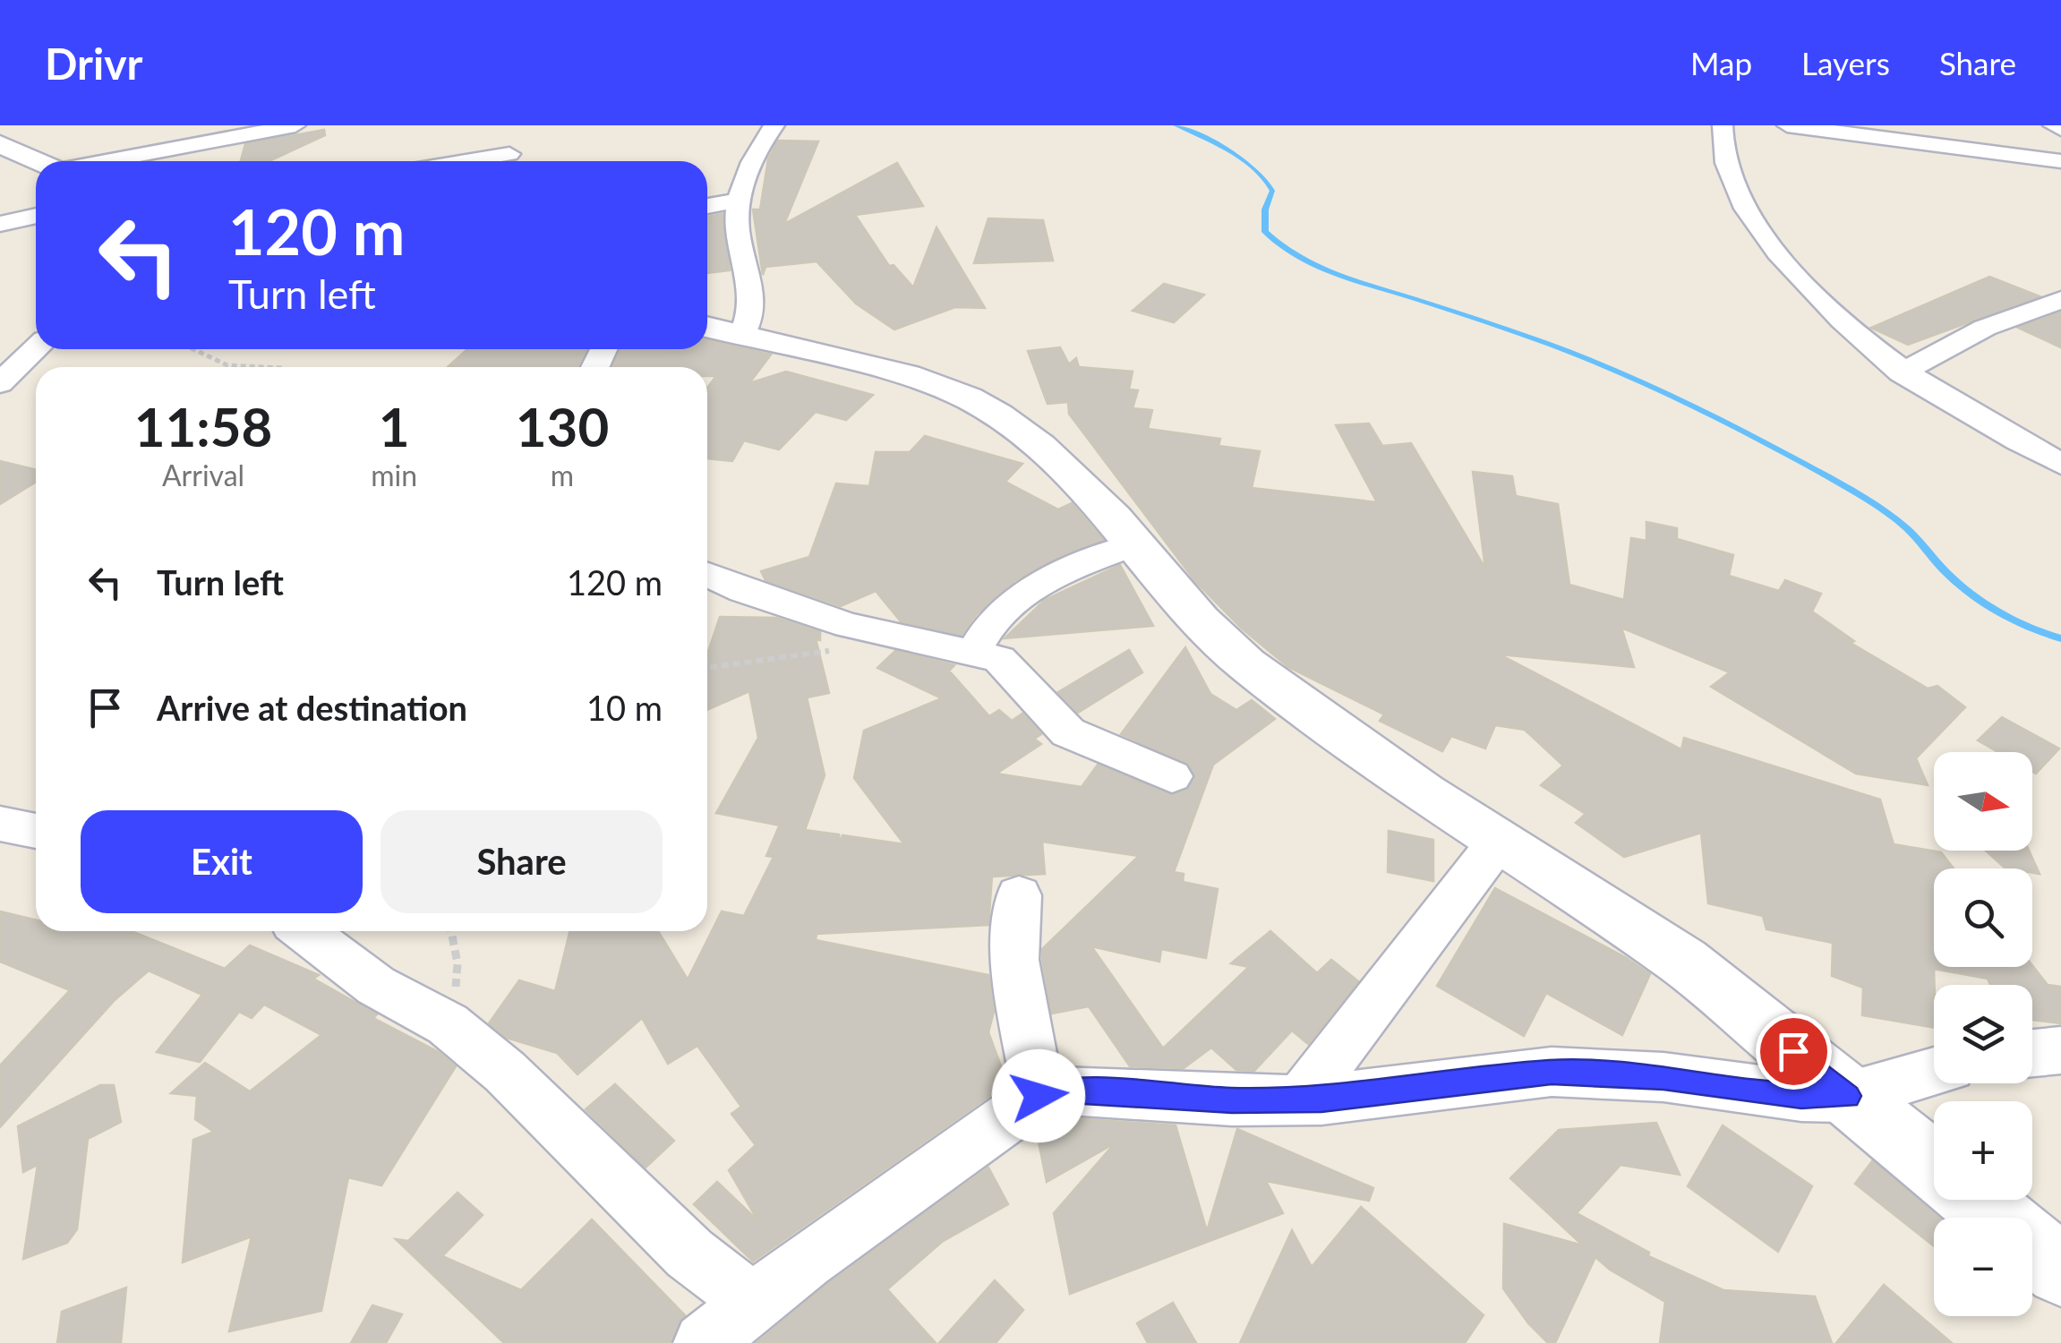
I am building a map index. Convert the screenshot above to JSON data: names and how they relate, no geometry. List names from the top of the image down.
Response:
{
  "north": "right",
  "page": {
    "header": "Drivr",
    "nav": ["Map", "Layers", "Share"],
    "turn": ["120 m", "Turn left"],
    "eta": [
      "11:58",
      "Arrival",
      "1",
      "min",
      "130",
      "m"
    ],
    "list": [
      {
        "name": "Turn left",
        "value": "120 m"
      },
      {
        "name": "Arrive at destination",
        "value": "10 m"
      }
    ],
    "map_buttons": ["+", "−"],
    "buttons": ["Exit", "Share"]
  }
}
